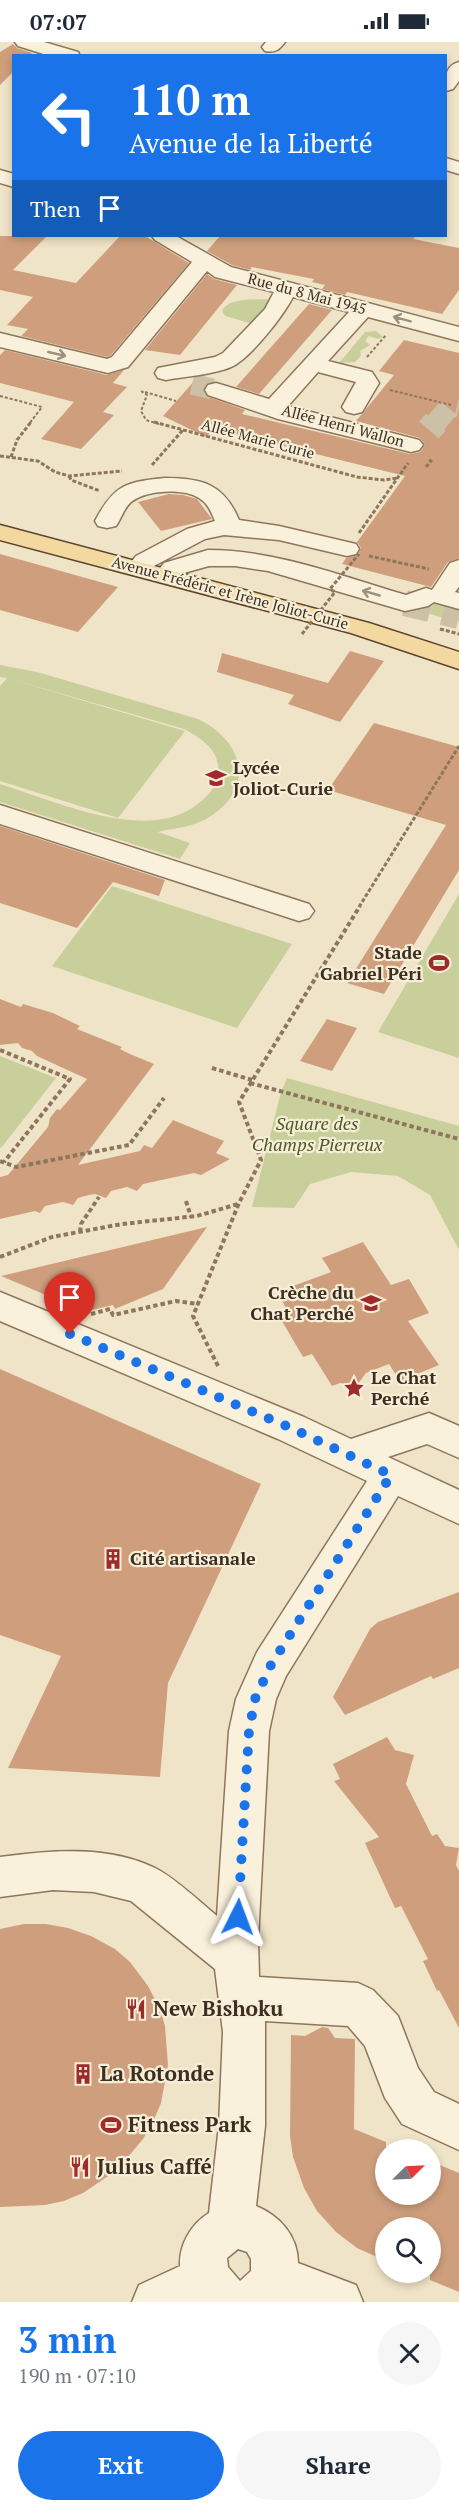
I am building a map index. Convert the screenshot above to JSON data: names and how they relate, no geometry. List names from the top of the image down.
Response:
{
  "streets": {
    "main road": ["Avenue Frédéric et Irène Joliot-Curie"],
    "street": ["Rue du 8 Mai 1945", "Allée Henri Wallon"],
    "path": ["Allée Marie Curie"]
  },
  "crossings": [
    ["Rue du 8 Mai 1945", "Allée Henri Wallon"]
  ],
  "parks": ["Square des Champs Pierreux"],
  "places": {
    "school or university": ["Lycée Joliot-Curie", "Crèche du Chat Perché"],
    "sports": ["Stade Gabriel Péri", "Fitness Park"],
    "place": ["Le Chat Perché"],
    "building": ["Cité artisanale", "La Rotonde"],
    "restaurant": ["New Bishoku", "Julius Caffé"]
  },
  "north": "top right",
  "page": {
    "status": "07:07",
    "turn": ["110 m", "Avenue de la Liberté"],
    "then": "Then",
    "heading": ["3 min", "190 m · 07:10"],
    "buttons": ["Exit", "Share"]
  }
}
